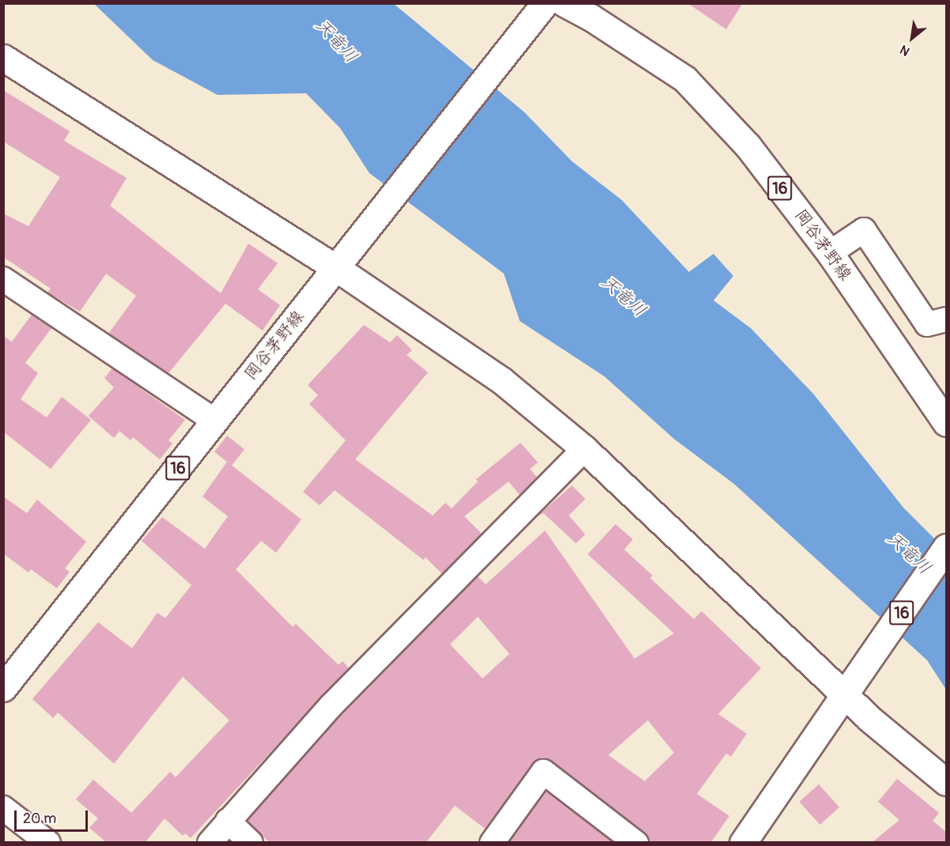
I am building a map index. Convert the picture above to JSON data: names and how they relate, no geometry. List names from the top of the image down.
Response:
{
  "streets": {
    "main road": ["16", "岡谷茅野線"]
  },
  "water": ["天竜川"],
  "scale_bar": "20 m",
  "north": "bottom left"
}
